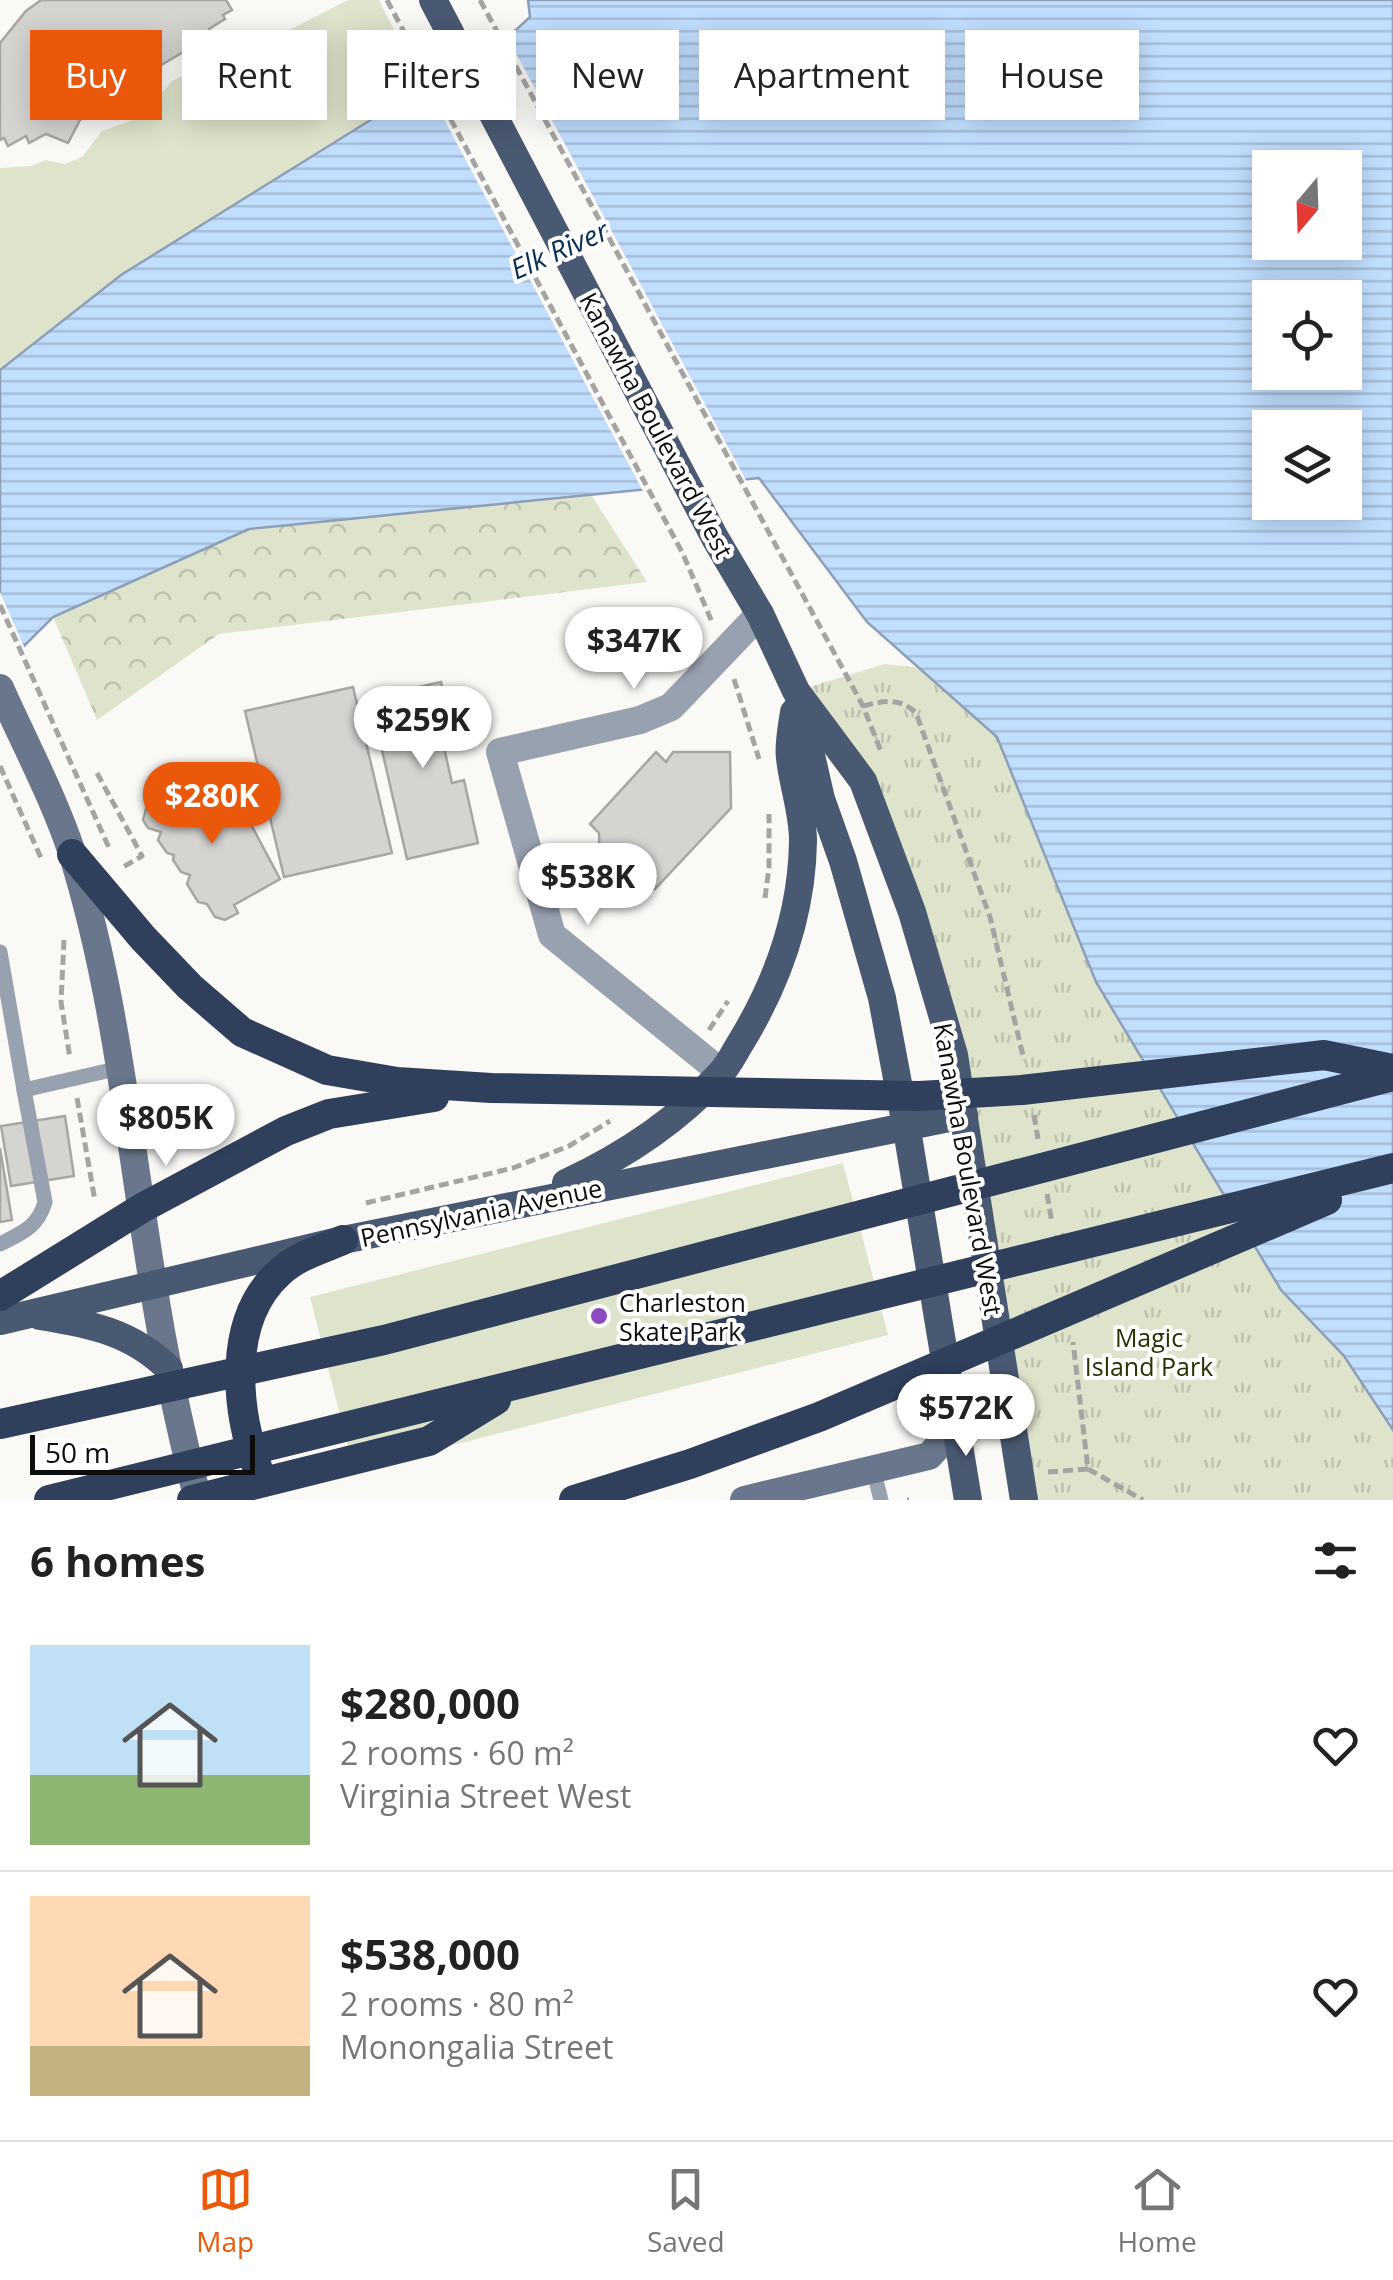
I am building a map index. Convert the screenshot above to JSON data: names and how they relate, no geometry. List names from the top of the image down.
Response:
{
  "streets": {
    "main road": ["Kanawha Boulevard West", "Pennsylvania Avenue"]
  },
  "crossings": [
    ["Kanawha Boulevard West", "Pennsylvania Avenue"]
  ],
  "water": ["Elk River"],
  "parks": ["Magic Island Park"],
  "places": ["Charleston Skate Park"],
  "scale_bar": "50 m",
  "north": "bottom",
  "page": {
    "chip": [
      "Buy",
      "Rent",
      "Filters",
      "New",
      "Apartment",
      "House"
    ],
    "price": [
      "$347K",
      "$259K",
      "$280K",
      "$538K",
      "$805K",
      "$572K"
    ],
    "scale": "50 m",
    "heading": "6 homes",
    "list": [
      {
        "name": "$280,000",
        "note": "2 rooms · 60 m² · Virginia Street West"
      },
      {
        "name": "$538,000",
        "note": "2 rooms · 80 m² · Monongalia Street"
      }
    ],
    "tabs": ["Map", "Saved", "Home"]
  }
}
